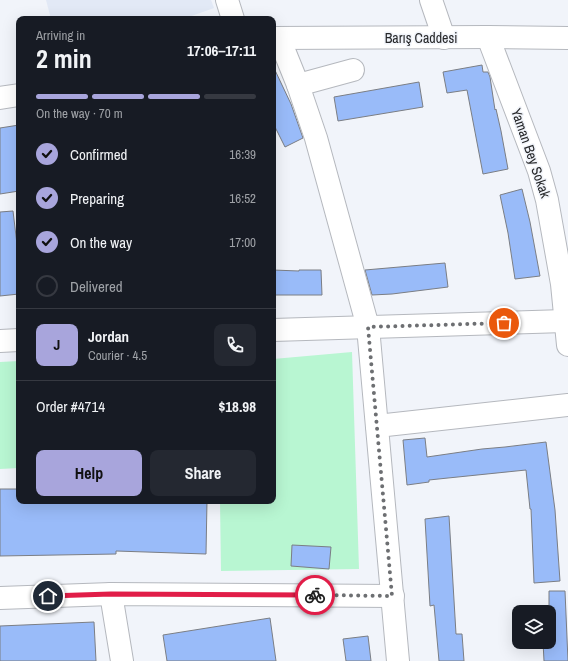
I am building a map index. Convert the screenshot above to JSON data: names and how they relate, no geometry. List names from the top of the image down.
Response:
{
  "streets": {
    "street": ["Barış Caddesi", "Yaman Bey Sokak"]
  },
  "crossings": [
    ["Barış Caddesi", "Yaman Bey Sokak"]
  ],
  "page": {
    "heading": ["2 min", "Arriving in", "17:06–17:11"],
    "panel": [
      "Jordan",
      "Courier · 4.5",
      "Order #4714",
      "$18.98"
    ],
    "bar": "On the way · 70 m",
    "list": [
      ["Confirmed", "16:39"],
      ["Preparing", "16:52"],
      ["On the way", "17:00"],
      "Delivered"
    ],
    "round": "J",
    "buttons": ["Help", "Share"]
  }
}
